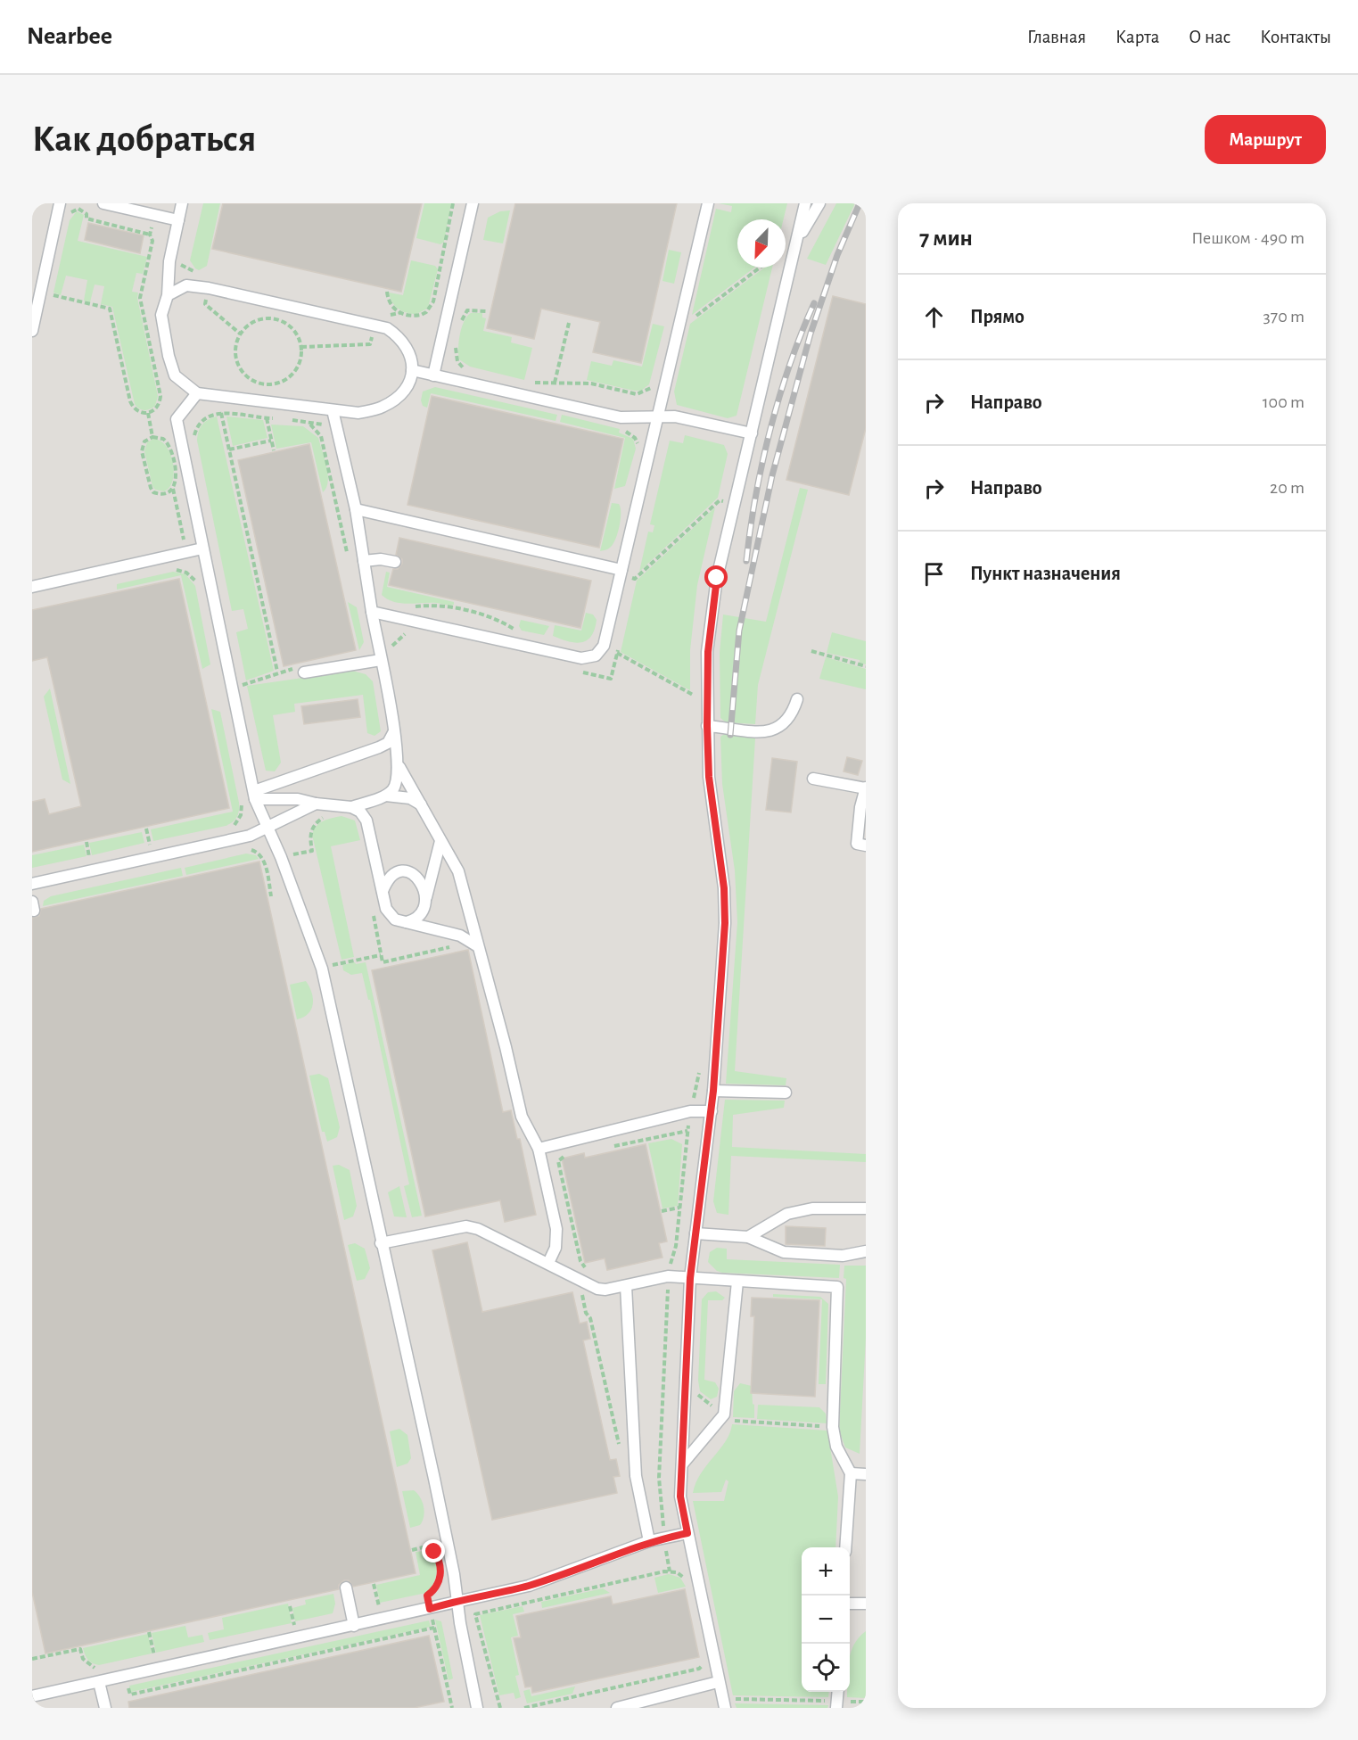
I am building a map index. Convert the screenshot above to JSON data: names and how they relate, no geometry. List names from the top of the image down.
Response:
{
  "north": "bottom left",
  "page": {
    "header": "Nearbee",
    "nav": [
      "Главная",
      "Карта",
      "О нас",
      "Контакты"
    ],
    "buttons": "Маршрут",
    "title": "Как добраться",
    "heading": ["7 мин", "Пешком · 490 m"],
    "list": [
      ["Прямо", "370 m"],
      ["Направо", "100 m"],
      ["Направо", "20 m"],
      "Пункт назначения"
    ],
    "map_buttons": ["+", "−"]
  }
}
